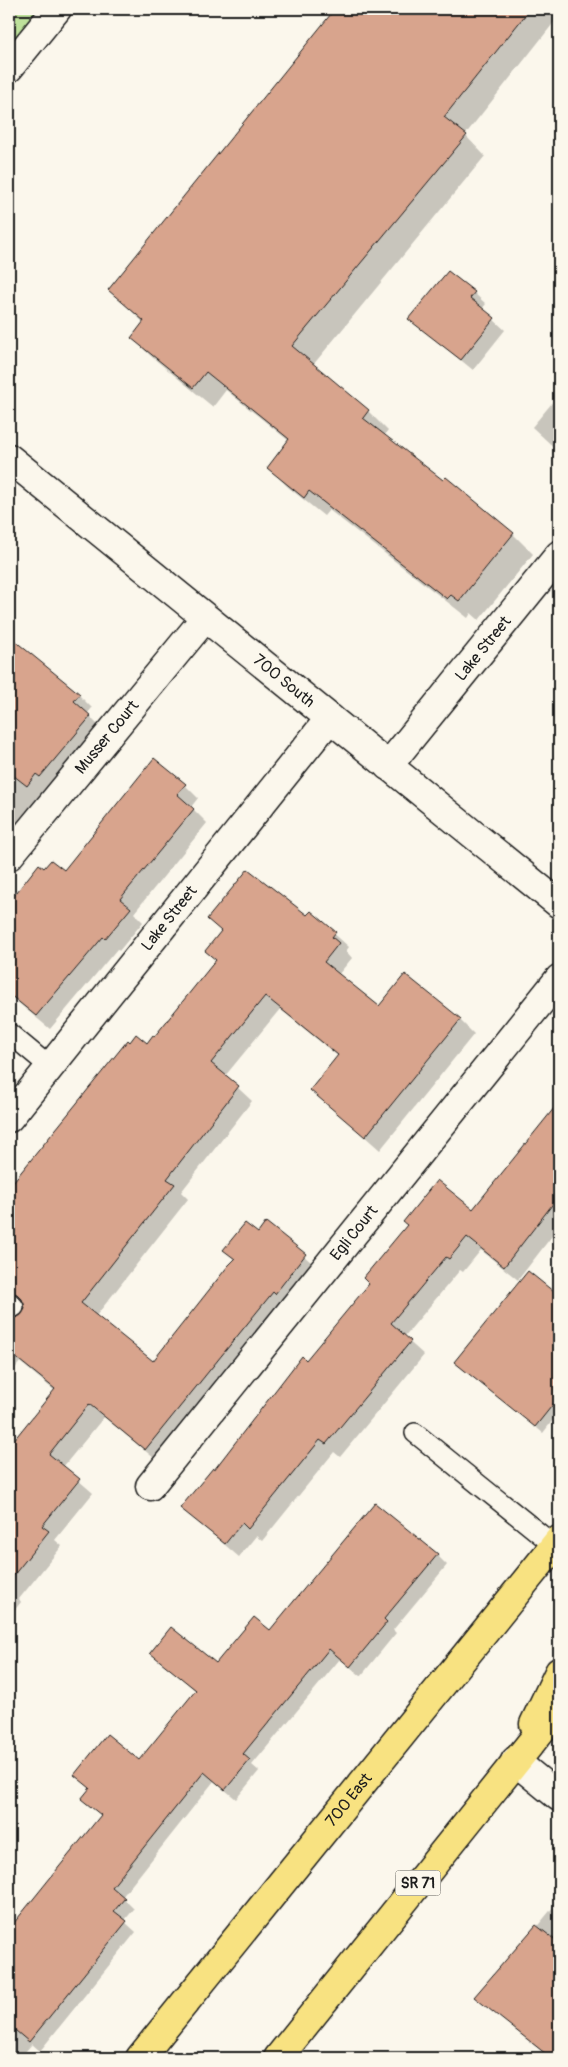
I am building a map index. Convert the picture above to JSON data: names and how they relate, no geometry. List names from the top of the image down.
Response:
{
  "streets": {
    "main road": ["700 East", "SR 71"],
    "street": [
      "Lake Street",
      "700 South",
      "Musser Court",
      "Egli Court"
    ]
  },
  "crossings": [
    ["Lake Street", "700 South"],
    ["700 South", "Musser Court"]
  ]
}
